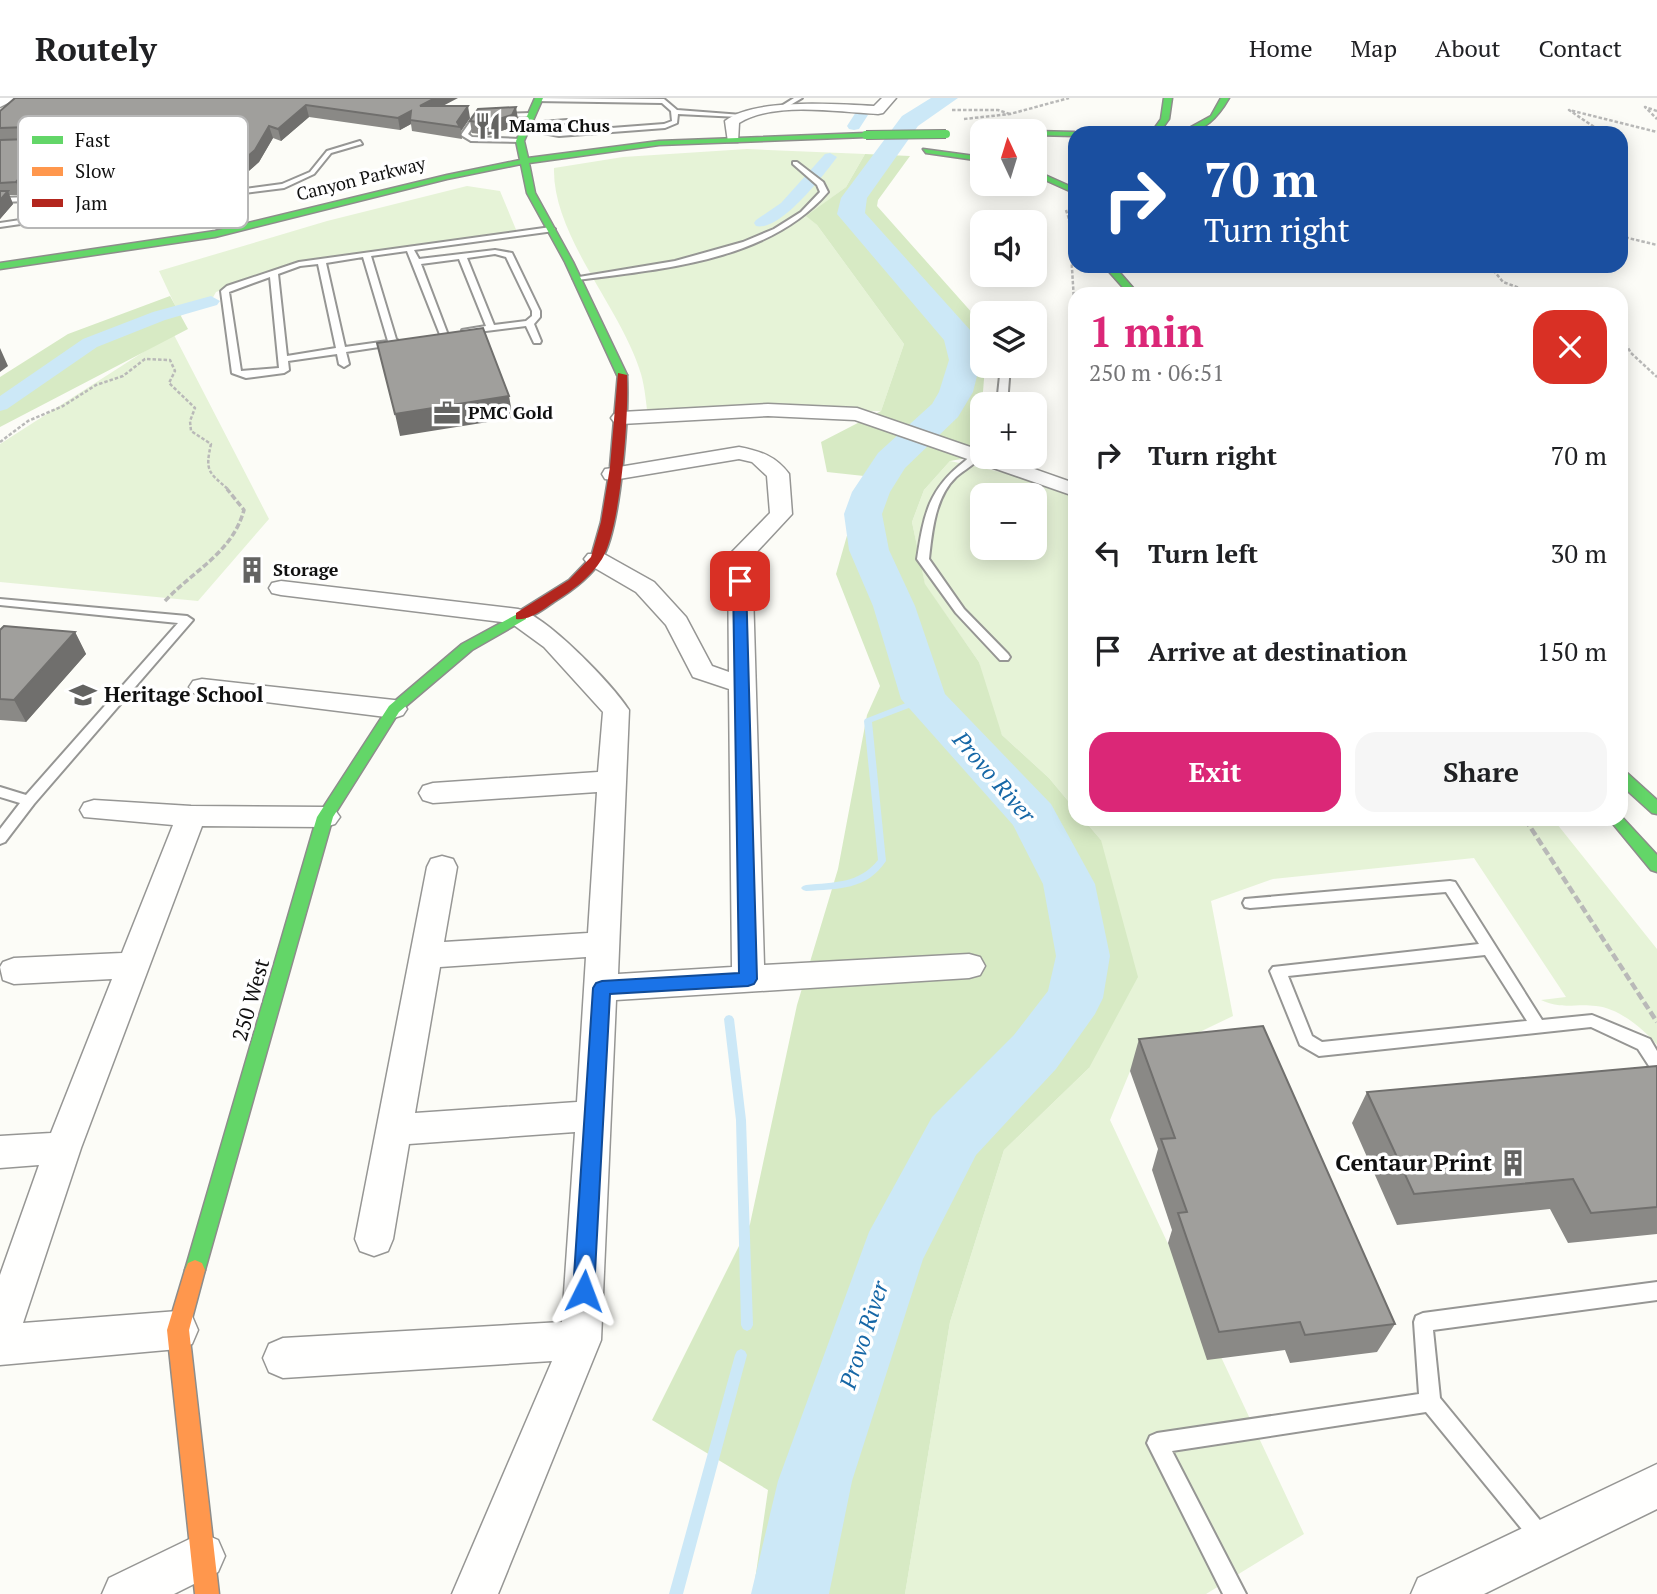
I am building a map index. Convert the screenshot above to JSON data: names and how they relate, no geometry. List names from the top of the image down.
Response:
{
  "streets": {
    "main road": ["Canyon Parkway", "250 West"]
  },
  "crossings": [
    ["Canyon Parkway", "250 West"]
  ],
  "water": ["Provo River"],
  "places": {
    "restaurant": ["Mama Chus"],
    "office": ["PMC Gold"],
    "building": ["Storage", "Centaur Print"],
    "school or university": ["Heritage School"]
  },
  "legend": ["Fast", "Slow", "Jam"],
  "north": "top",
  "page": {
    "header": "Routely",
    "nav": [
      "Home",
      "Map",
      "About",
      "Contact"
    ],
    "map_buttons": ["+", "−"],
    "turn": ["70 m", "Turn right"],
    "heading": ["1 min", "250 m · 06:51"],
    "list": [
      {
        "name": "Turn right",
        "value": "70 m"
      },
      {
        "name": "Turn left",
        "value": "30 m"
      },
      {
        "name": "Arrive at destination",
        "value": "150 m"
      }
    ],
    "buttons": ["Exit", "Share"]
  }
}
